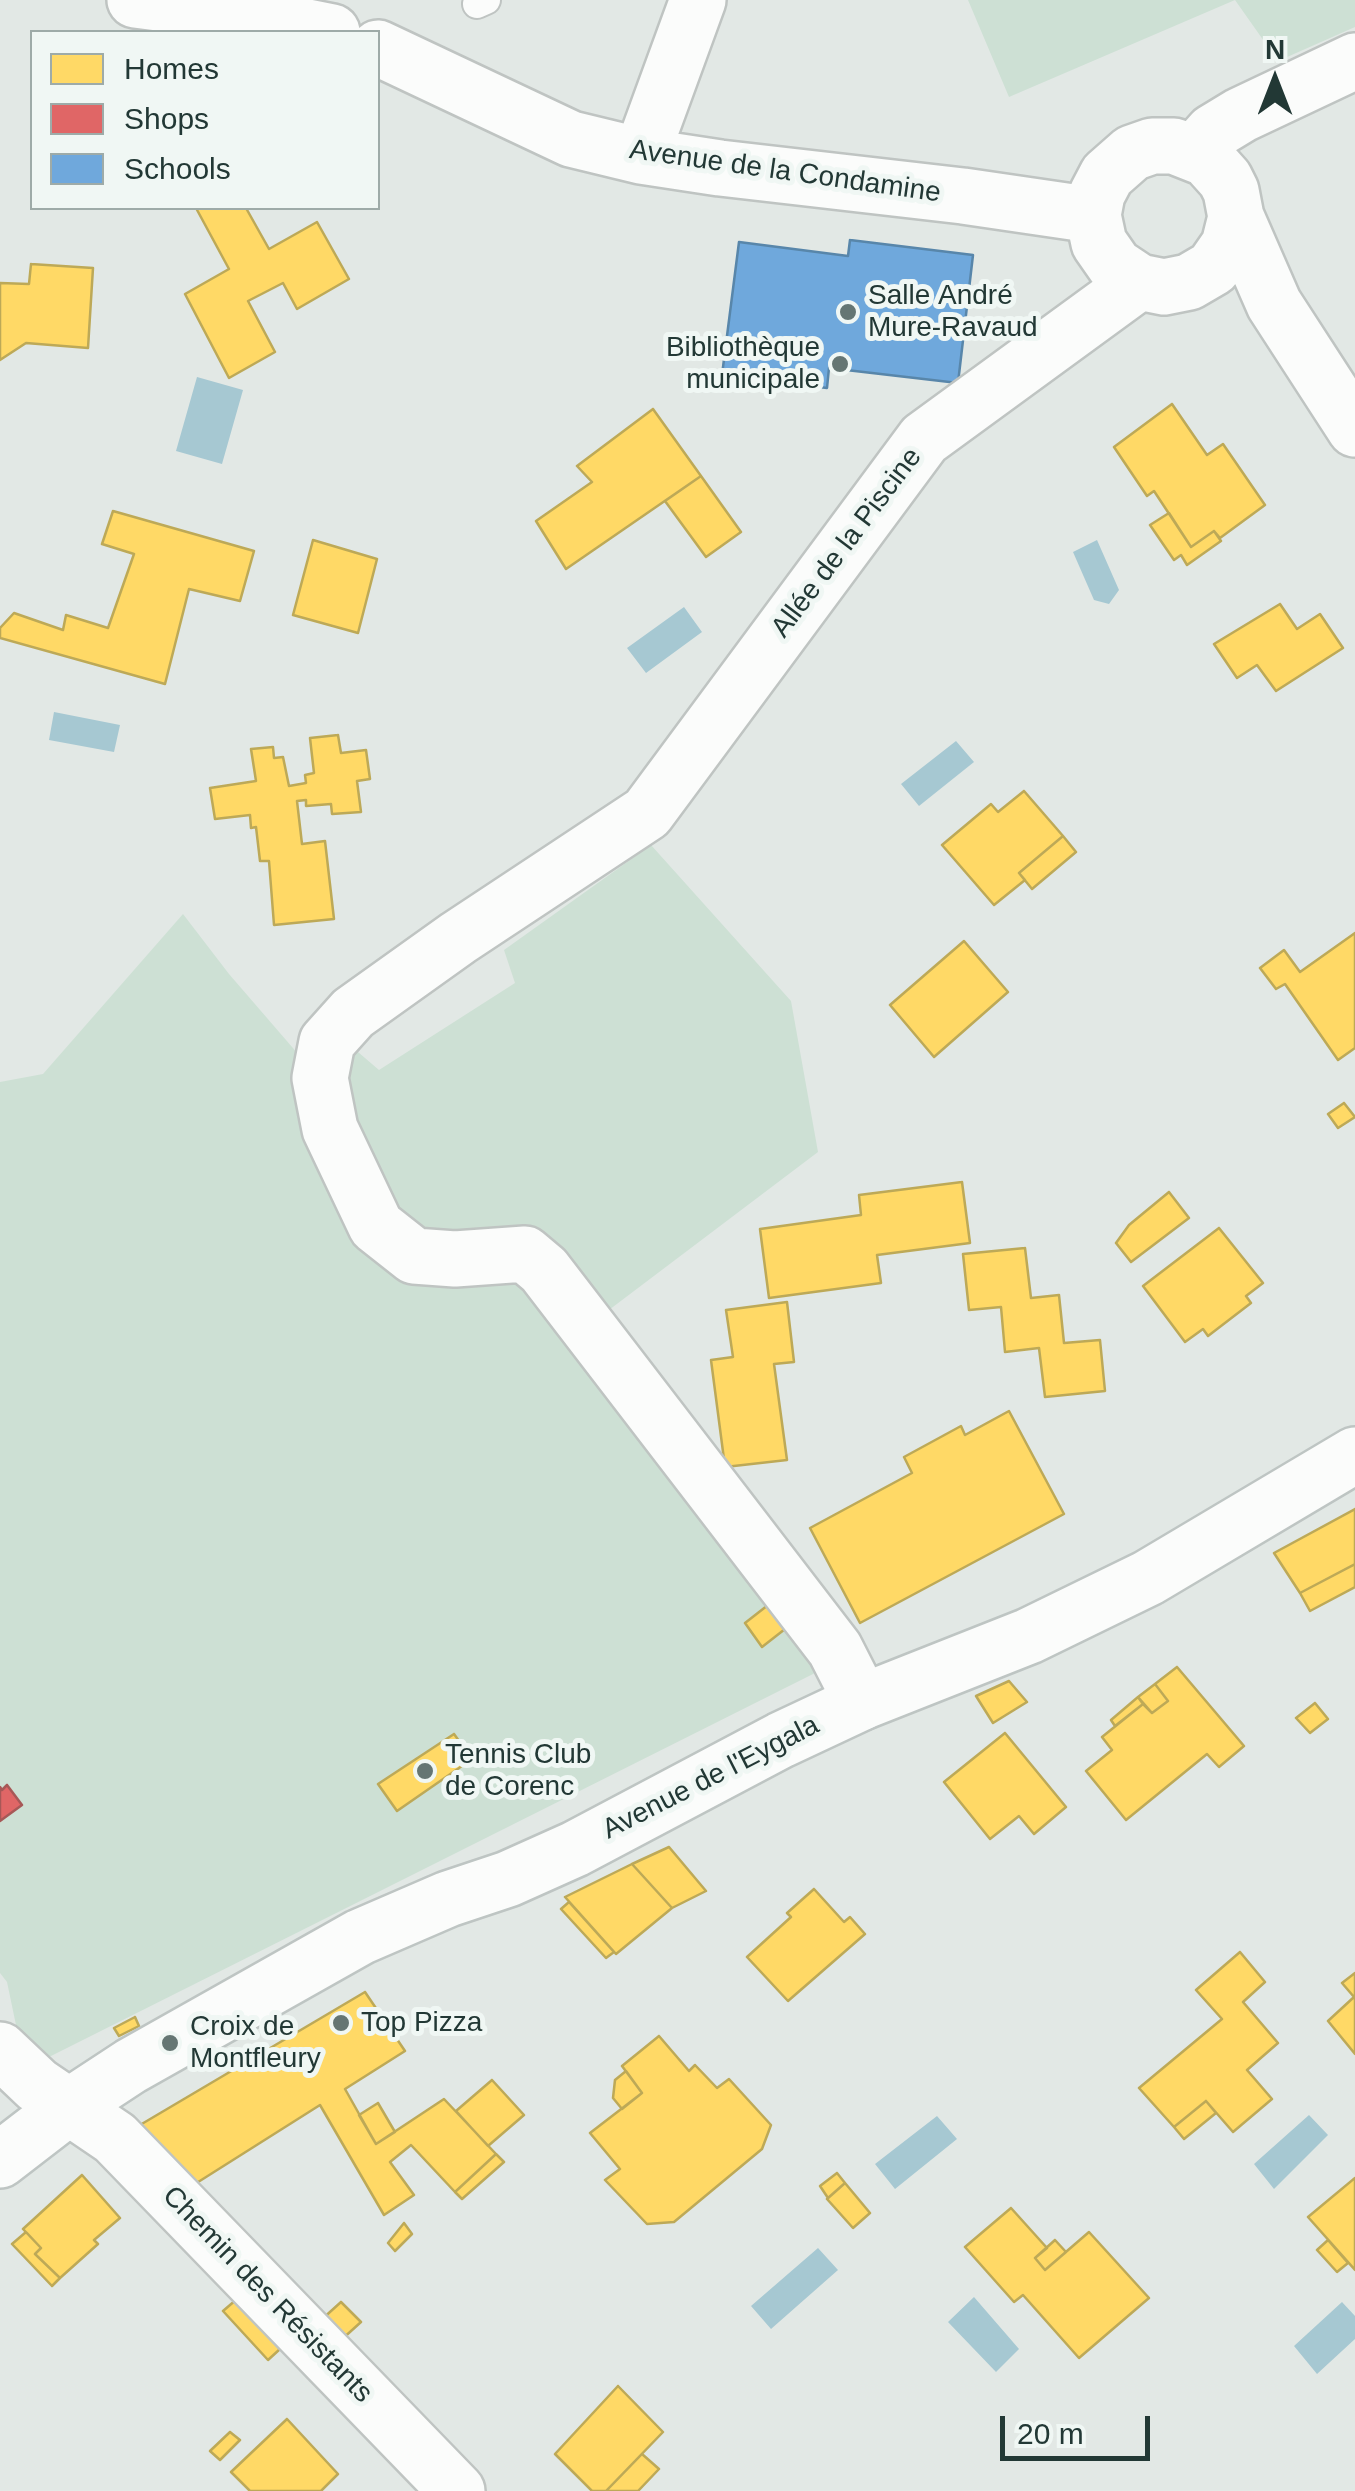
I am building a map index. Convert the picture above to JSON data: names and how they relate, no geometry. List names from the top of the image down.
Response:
{
  "streets": {
    "street": [
      "Avenue de la Condamine",
      "Allée de la Piscine",
      "Avenue de l'Eygala",
      "Chemin des Résistants"
    ]
  },
  "crossings": [
    ["Avenue de la Condamine", "Allée de la Piscine"],
    ["Allée de la Piscine", "Avenue de l'Eygala"],
    ["Avenue de l'Eygala", "Chemin des Résistants"]
  ],
  "places": [
    "Salle André Mure-Ravaud",
    "Bibliothèque municipale",
    "Tennis Club de Corenc",
    "Top Pizza",
    "Croix de Montfleury"
  ],
  "legend": ["Homes", "Shops", "Schools"],
  "scale_bar": "20 m",
  "north": "top"
}
